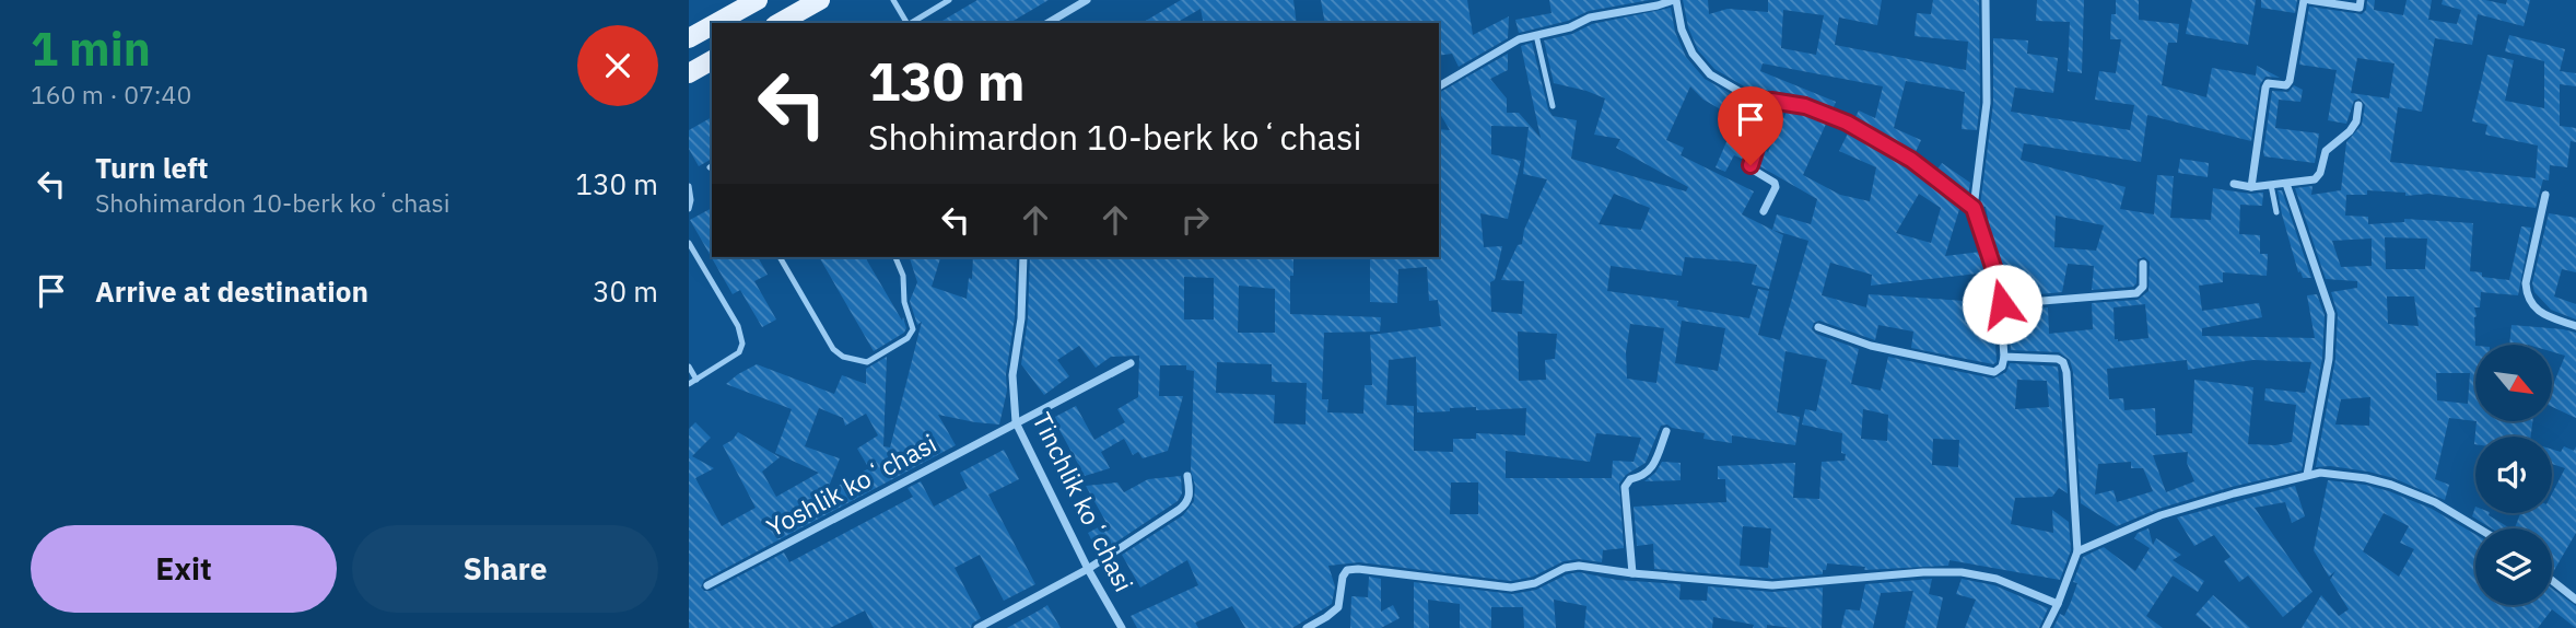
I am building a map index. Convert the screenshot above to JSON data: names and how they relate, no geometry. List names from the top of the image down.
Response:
{
  "streets": {
    "street": ["Yoshlik koʻchasi", "Tinchlik koʻchasi"]
  },
  "crossings": [
    ["Yoshlik koʻchasi", "Tinchlik koʻchasi"]
  ],
  "north": "bottom right",
  "page": {
    "heading": ["1 min", "160 m · 07:40"],
    "turn": ["130 m", "Shohimardon 10-berk koʻchasi"],
    "list": [
      {
        "name": "Turn left",
        "note": "Shohimardon 10-berk koʻchasi",
        "value": "130 m"
      },
      {
        "name": "Arrive at destination",
        "value": "30 m"
      }
    ],
    "buttons": ["Exit", "Share"]
  }
}
